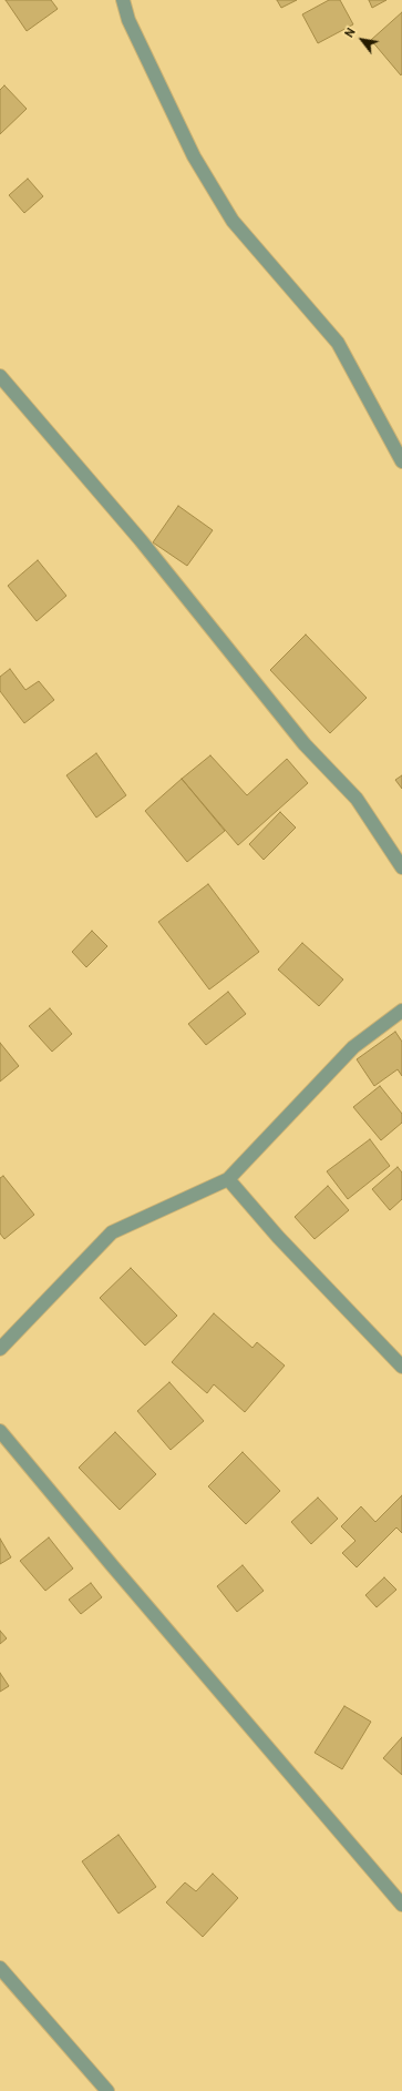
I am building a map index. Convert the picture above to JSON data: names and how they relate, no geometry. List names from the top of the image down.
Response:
{
  "north": "top left"
}
